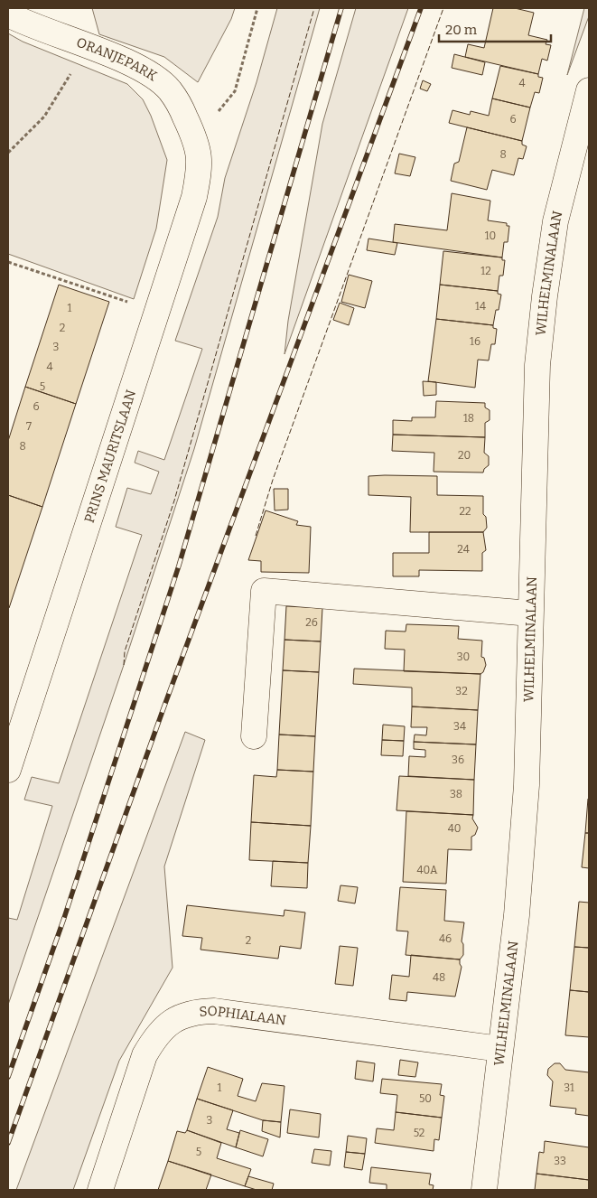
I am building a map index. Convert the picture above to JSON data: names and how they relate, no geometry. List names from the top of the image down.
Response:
{
  "streets": {
    "street": [
      "ORANJEPARK",
      "WILHELMINALAAN",
      "PRINS MAURITSLAAN",
      "SOPHIALAAN"
    ]
  },
  "crossings": [
    ["ORANJEPARK", "PRINS MAURITSLAAN"],
    ["WILHELMINALAAN", "SOPHIALAAN"]
  ],
  "house_numbers": [
    "4",
    "6",
    "8",
    "10",
    "12",
    "14",
    "1",
    "2",
    "16",
    "3",
    "4",
    "5",
    "6",
    "18",
    "7",
    "8",
    "20",
    "22",
    "24",
    "26",
    "30",
    "32",
    "34",
    "36",
    "38",
    "40",
    "40A",
    "46",
    "2",
    "48",
    "1",
    "31",
    "50",
    "3",
    "52",
    "5",
    "33"
  ],
  "scale_bar": "20 m"
}
